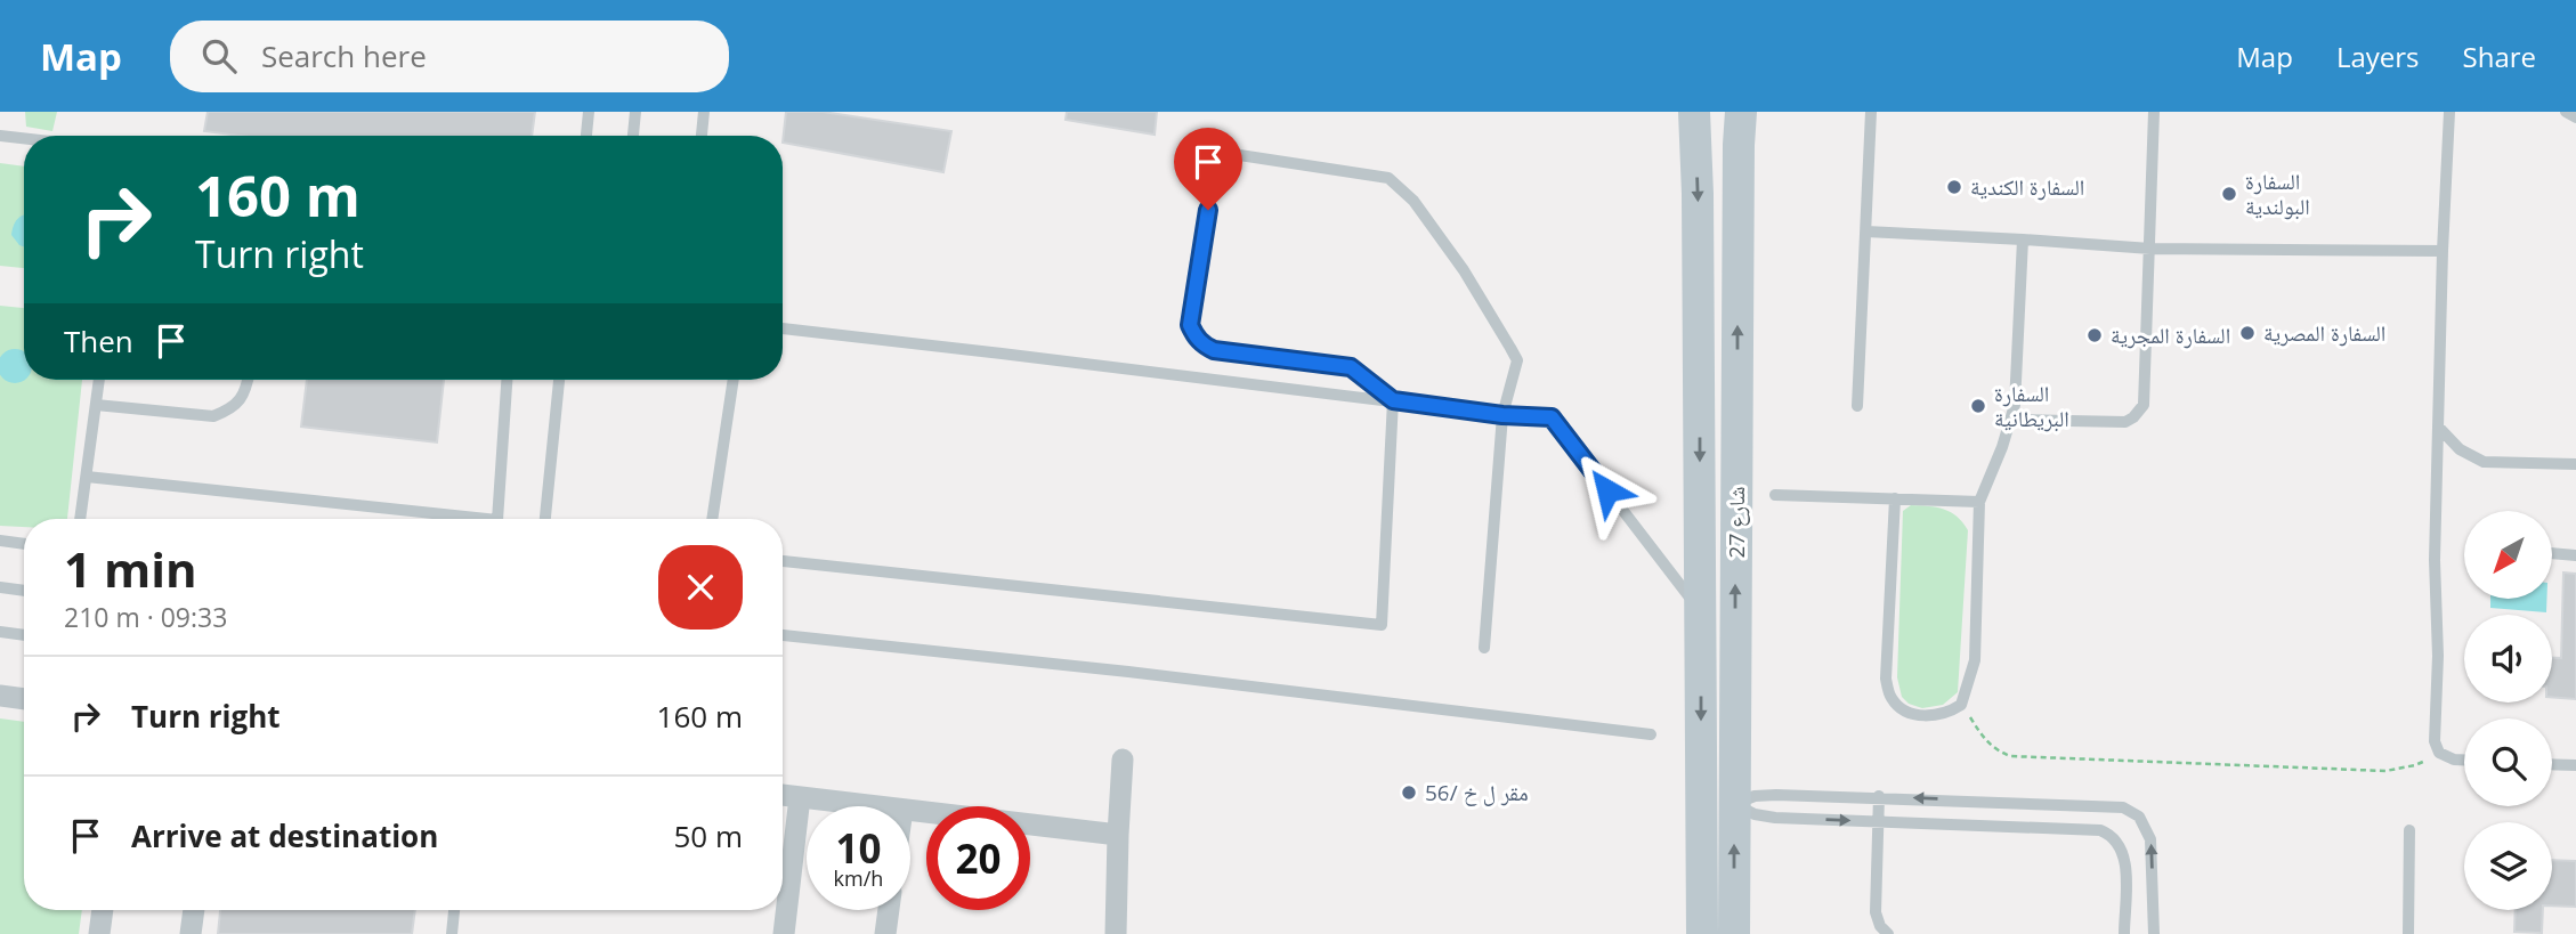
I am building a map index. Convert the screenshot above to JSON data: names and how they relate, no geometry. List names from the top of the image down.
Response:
{
  "streets": {
    "main road": ["شارع 27"]
  },
  "places": [
    "السفارة الكندية",
    "السفارة البولندية",
    "السفارة المصرية",
    "السفارة المجرية",
    "السفارة البريطانية",
    "مقر ل خ /56"
  ],
  "north": "bottom left",
  "page": {
    "header": "Map",
    "search": "Search here",
    "nav": ["Map", "Layers", "Share"],
    "turn": ["160 m", "Turn right"],
    "then": "Then",
    "heading": ["1 min", "210 m · 09:33"],
    "list": [
      {
        "name": "Turn right",
        "value": "160 m"
      },
      {
        "name": "Arrive at destination",
        "value": "50 m"
      }
    ],
    "speed": "10 km/h",
    "limit": "20"
  }
}
